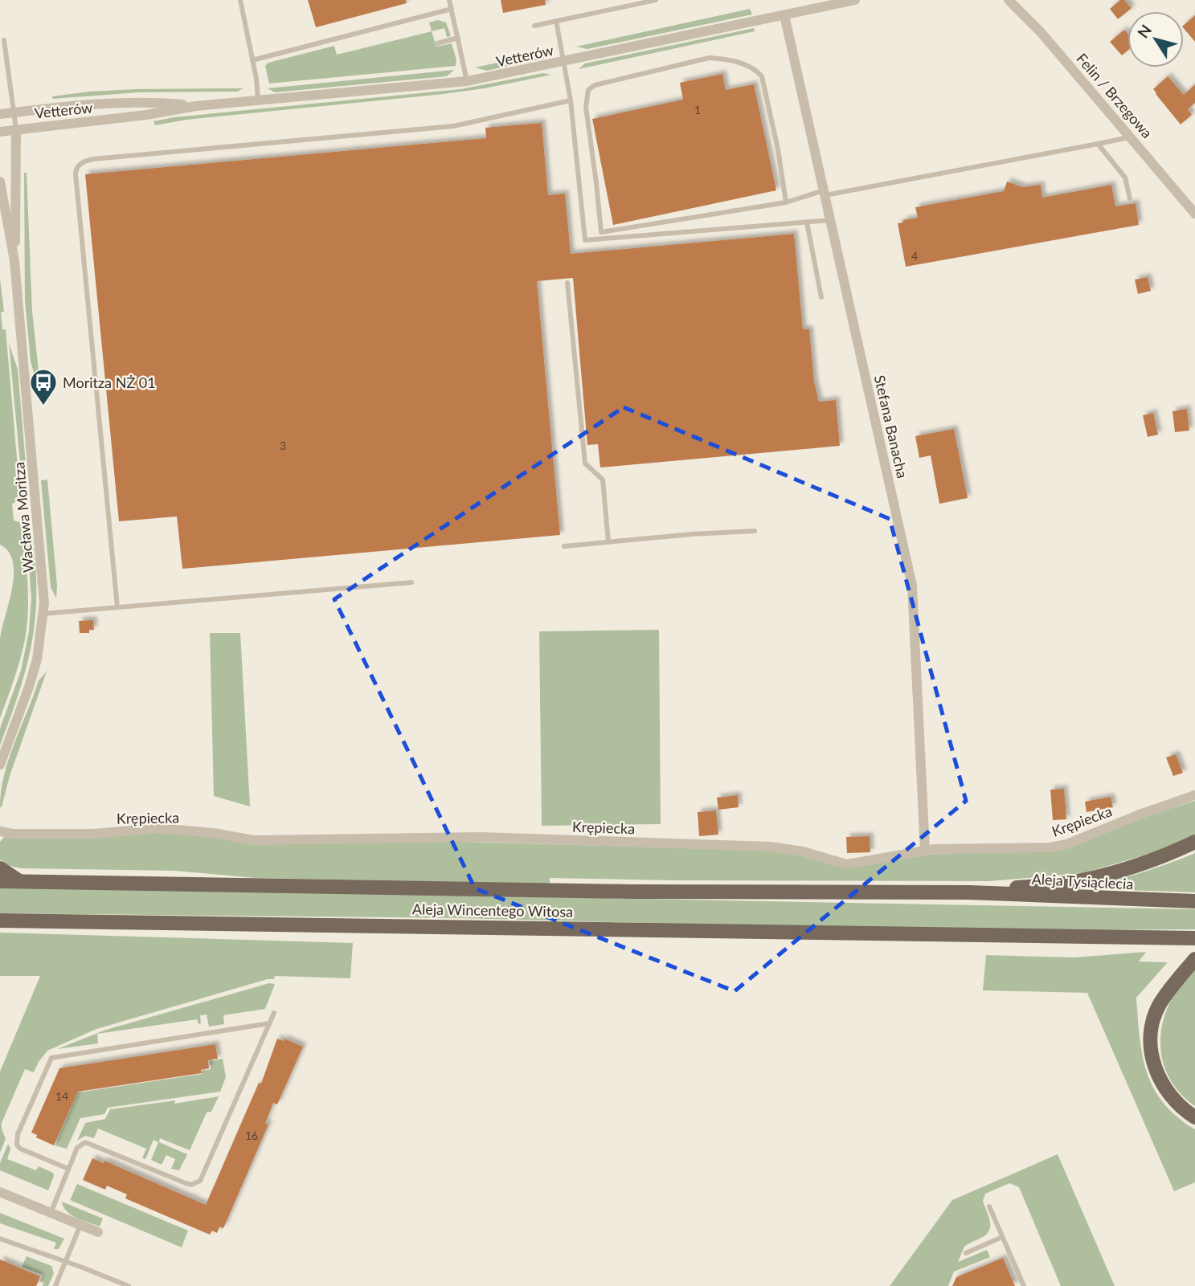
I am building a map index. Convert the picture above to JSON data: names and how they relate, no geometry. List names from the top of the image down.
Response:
{
  "streets": {
    "main road": ["Aleja Tysiąclecia", "Aleja Wincentego Witosa"],
    "street": [
      "Vetterów",
      "Felin / Brzegowa",
      "Stefana Banacha",
      "Wacława Moritza",
      "Krępiecka"
    ]
  },
  "crossings": [
    ["Vetterów", "Stefana Banacha"],
    ["Vetterów", "Wacława Moritza"],
    ["Stefana Banacha", "Krępiecka"],
    ["Aleja Tysiąclecia", "Aleja Wincentego Witosa"]
  ],
  "places": {
    "bus stop": ["Moritza NŻ 01"]
  },
  "house_numbers": [
    "1",
    "4",
    "3",
    "14",
    "16"
  ],
  "north": "top left"
}
